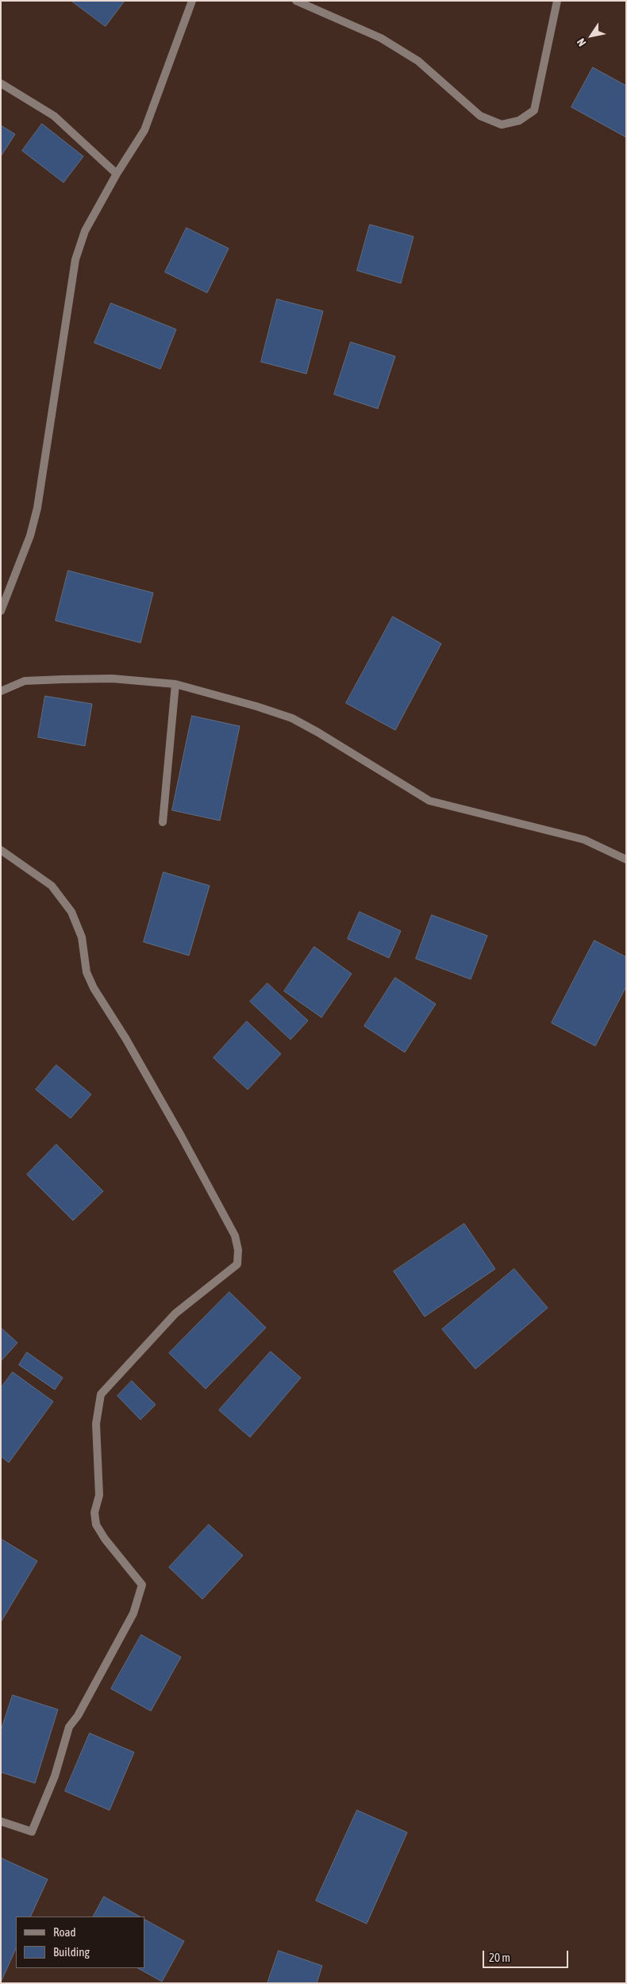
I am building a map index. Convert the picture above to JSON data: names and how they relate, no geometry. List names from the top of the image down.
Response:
{
  "legend": ["Road", "Building"],
  "scale_bar": "20 m",
  "north": "bottom left"
}
